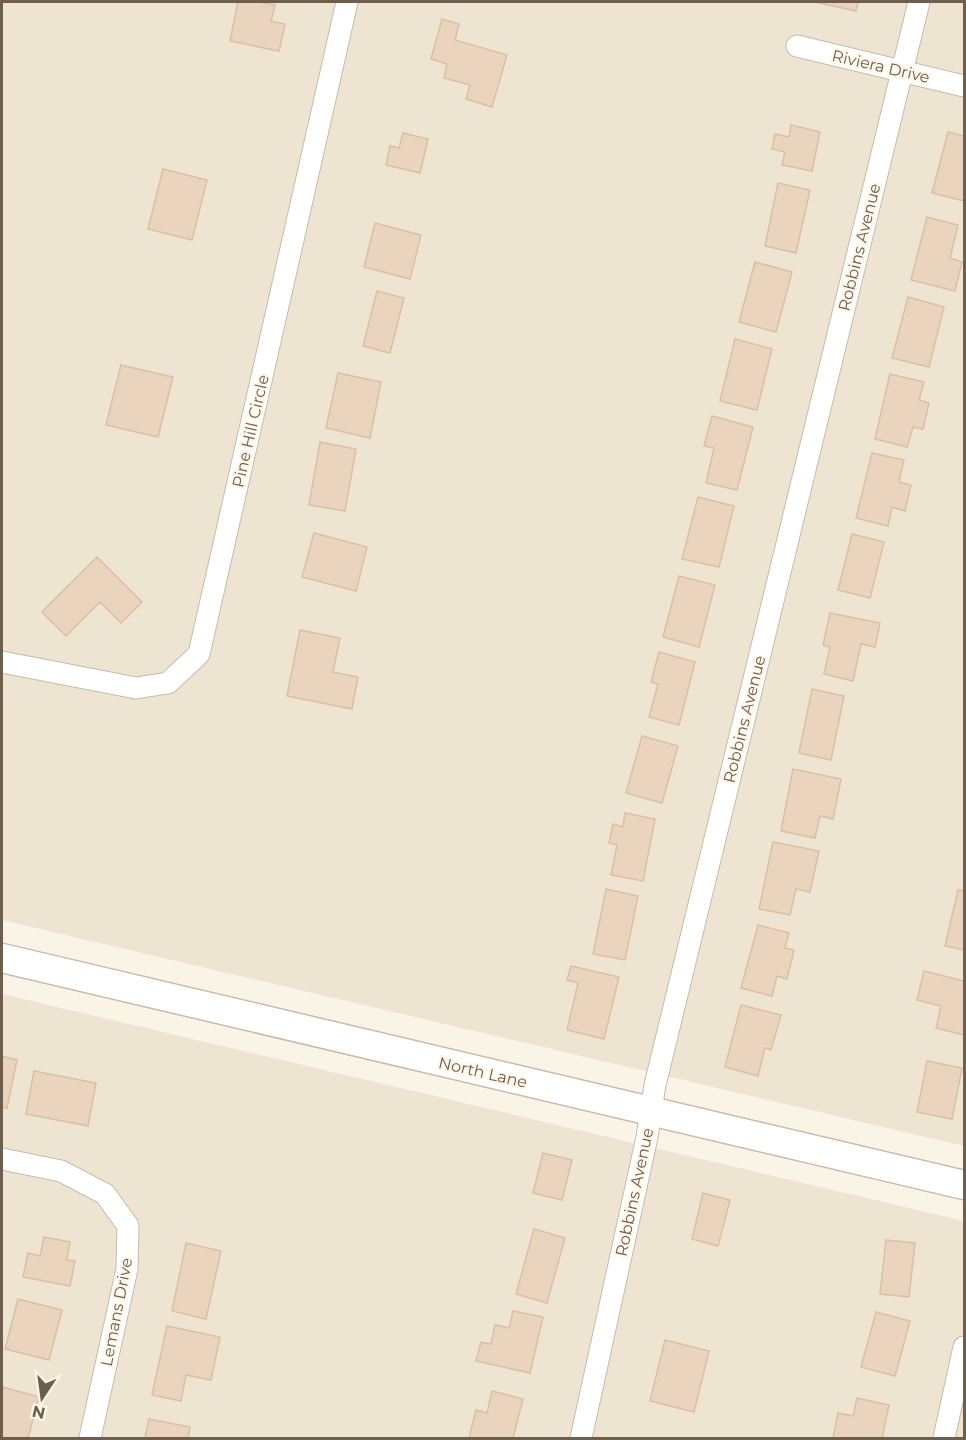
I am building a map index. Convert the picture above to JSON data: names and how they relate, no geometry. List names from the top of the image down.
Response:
{
  "streets": {
    "street": [
      "Riviera Drive",
      "Robbins Avenue",
      "Pine Hill Circle",
      "North Lane",
      "Lemans Drive"
    ]
  },
  "crossings": [
    ["Riviera Drive", "Robbins Avenue"],
    ["Robbins Avenue", "North Lane"]
  ],
  "north": "bottom"
}
